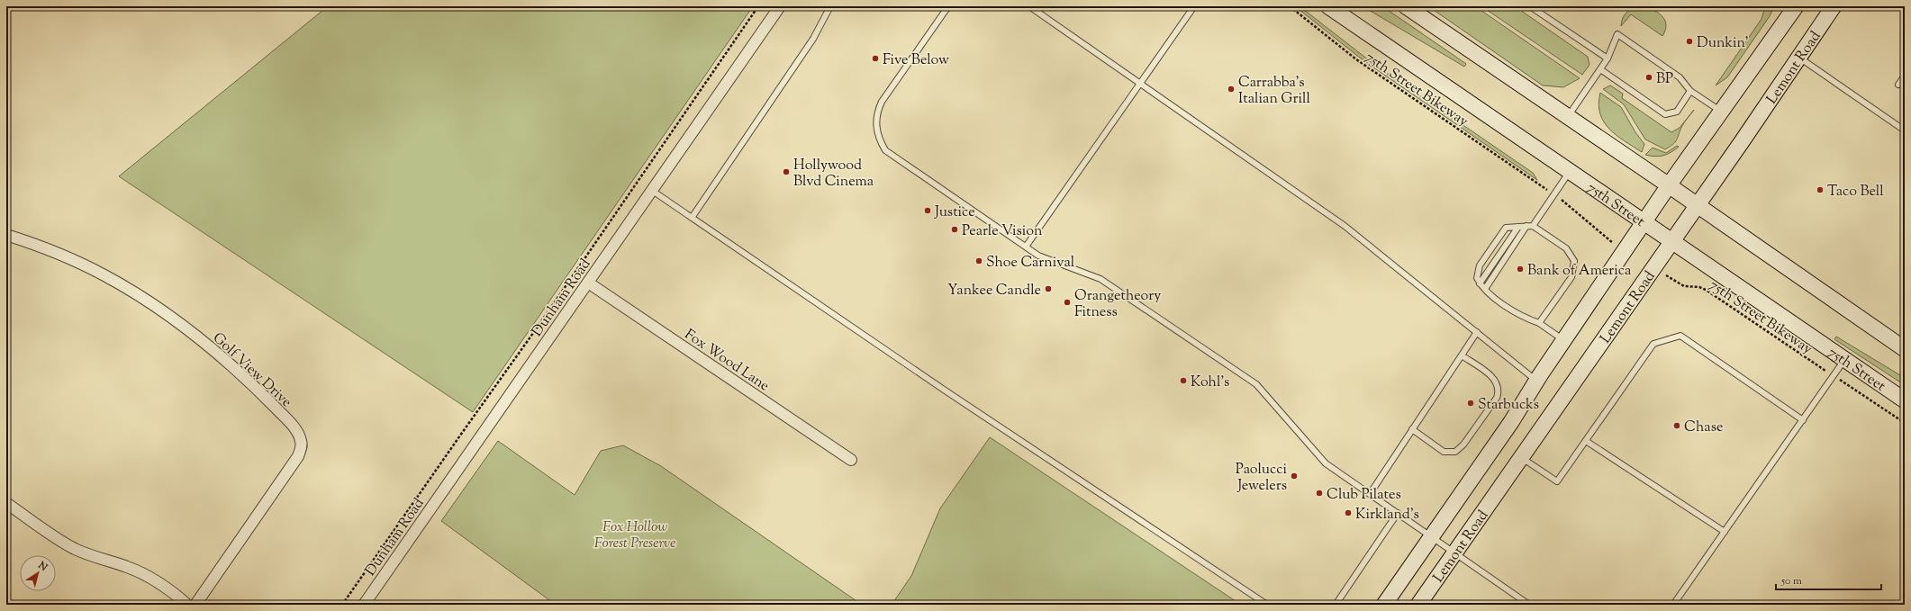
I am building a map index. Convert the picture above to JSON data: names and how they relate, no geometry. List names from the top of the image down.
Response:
{
  "streets": {
    "main road": ["Lemont Road", "75th Street"],
    "street": ["Dunham Road", "Fox Wood Lane", "Golf View Drive"],
    "path": ["75th Street Bikeway"]
  },
  "crossings": [
    ["Lemont Road", "75th Street"],
    ["Dunham Road", "Fox Wood Lane"]
  ],
  "parks": ["Fox Hollow Forest Preserve"],
  "places": [
    "Dunkin'",
    "Five Below",
    "BP",
    "Carrabba's Italian Grill",
    "Hollywood Blvd Cinema",
    "Taco Bell",
    "Justice",
    "Pearle Vision",
    "Shoe Carnival",
    "Bank of America",
    "Yankee Candle",
    "Orangetheory Fitness",
    "Kohl's",
    "Starbucks",
    "Chase",
    "Paolucci Jewelers",
    "Club Pilates",
    "Kirkland's"
  ],
  "scale_bar": "50 m",
  "north": "top right"
}
